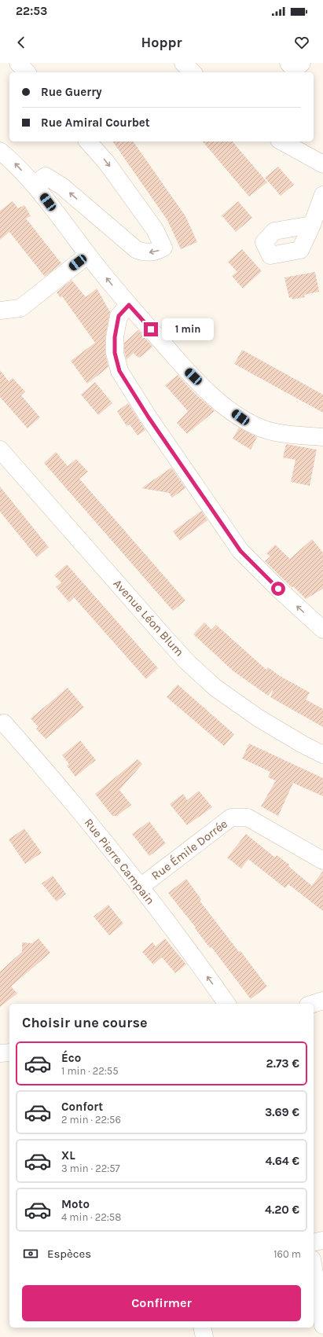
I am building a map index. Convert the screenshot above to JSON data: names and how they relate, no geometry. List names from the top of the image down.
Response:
{
  "streets": {
    "street": ["Avenue Léon Blum", "Rue Émile Dorrée", "Rue Pierre Campain"]
  },
  "crossings": [
    ["Rue Émile Dorrée", "Rue Pierre Campain"]
  ],
  "one_way": ["Rue Pierre Campain"],
  "page": {
    "status": "22:53",
    "header": "Hoppr",
    "banner": ["Rue Guerry", "Rue Amiral Courbet"],
    "bubble": "1 min",
    "heading": "Choisir une course",
    "list": [
      {
        "name": "Éco",
        "note": "1 min · 22:55",
        "value": "2.73 €"
      },
      {
        "name": "Confort",
        "note": "2 min · 22:56",
        "value": "3.69 €"
      },
      {
        "name": "XL",
        "note": "3 min · 22:57",
        "value": "4.64 €"
      },
      {
        "name": "Moto",
        "note": "4 min · 22:58",
        "value": "4.20 €"
      }
    ],
    "pay": ["Espèces", "160 m"],
    "buttons": "Confirmer"
  }
}
